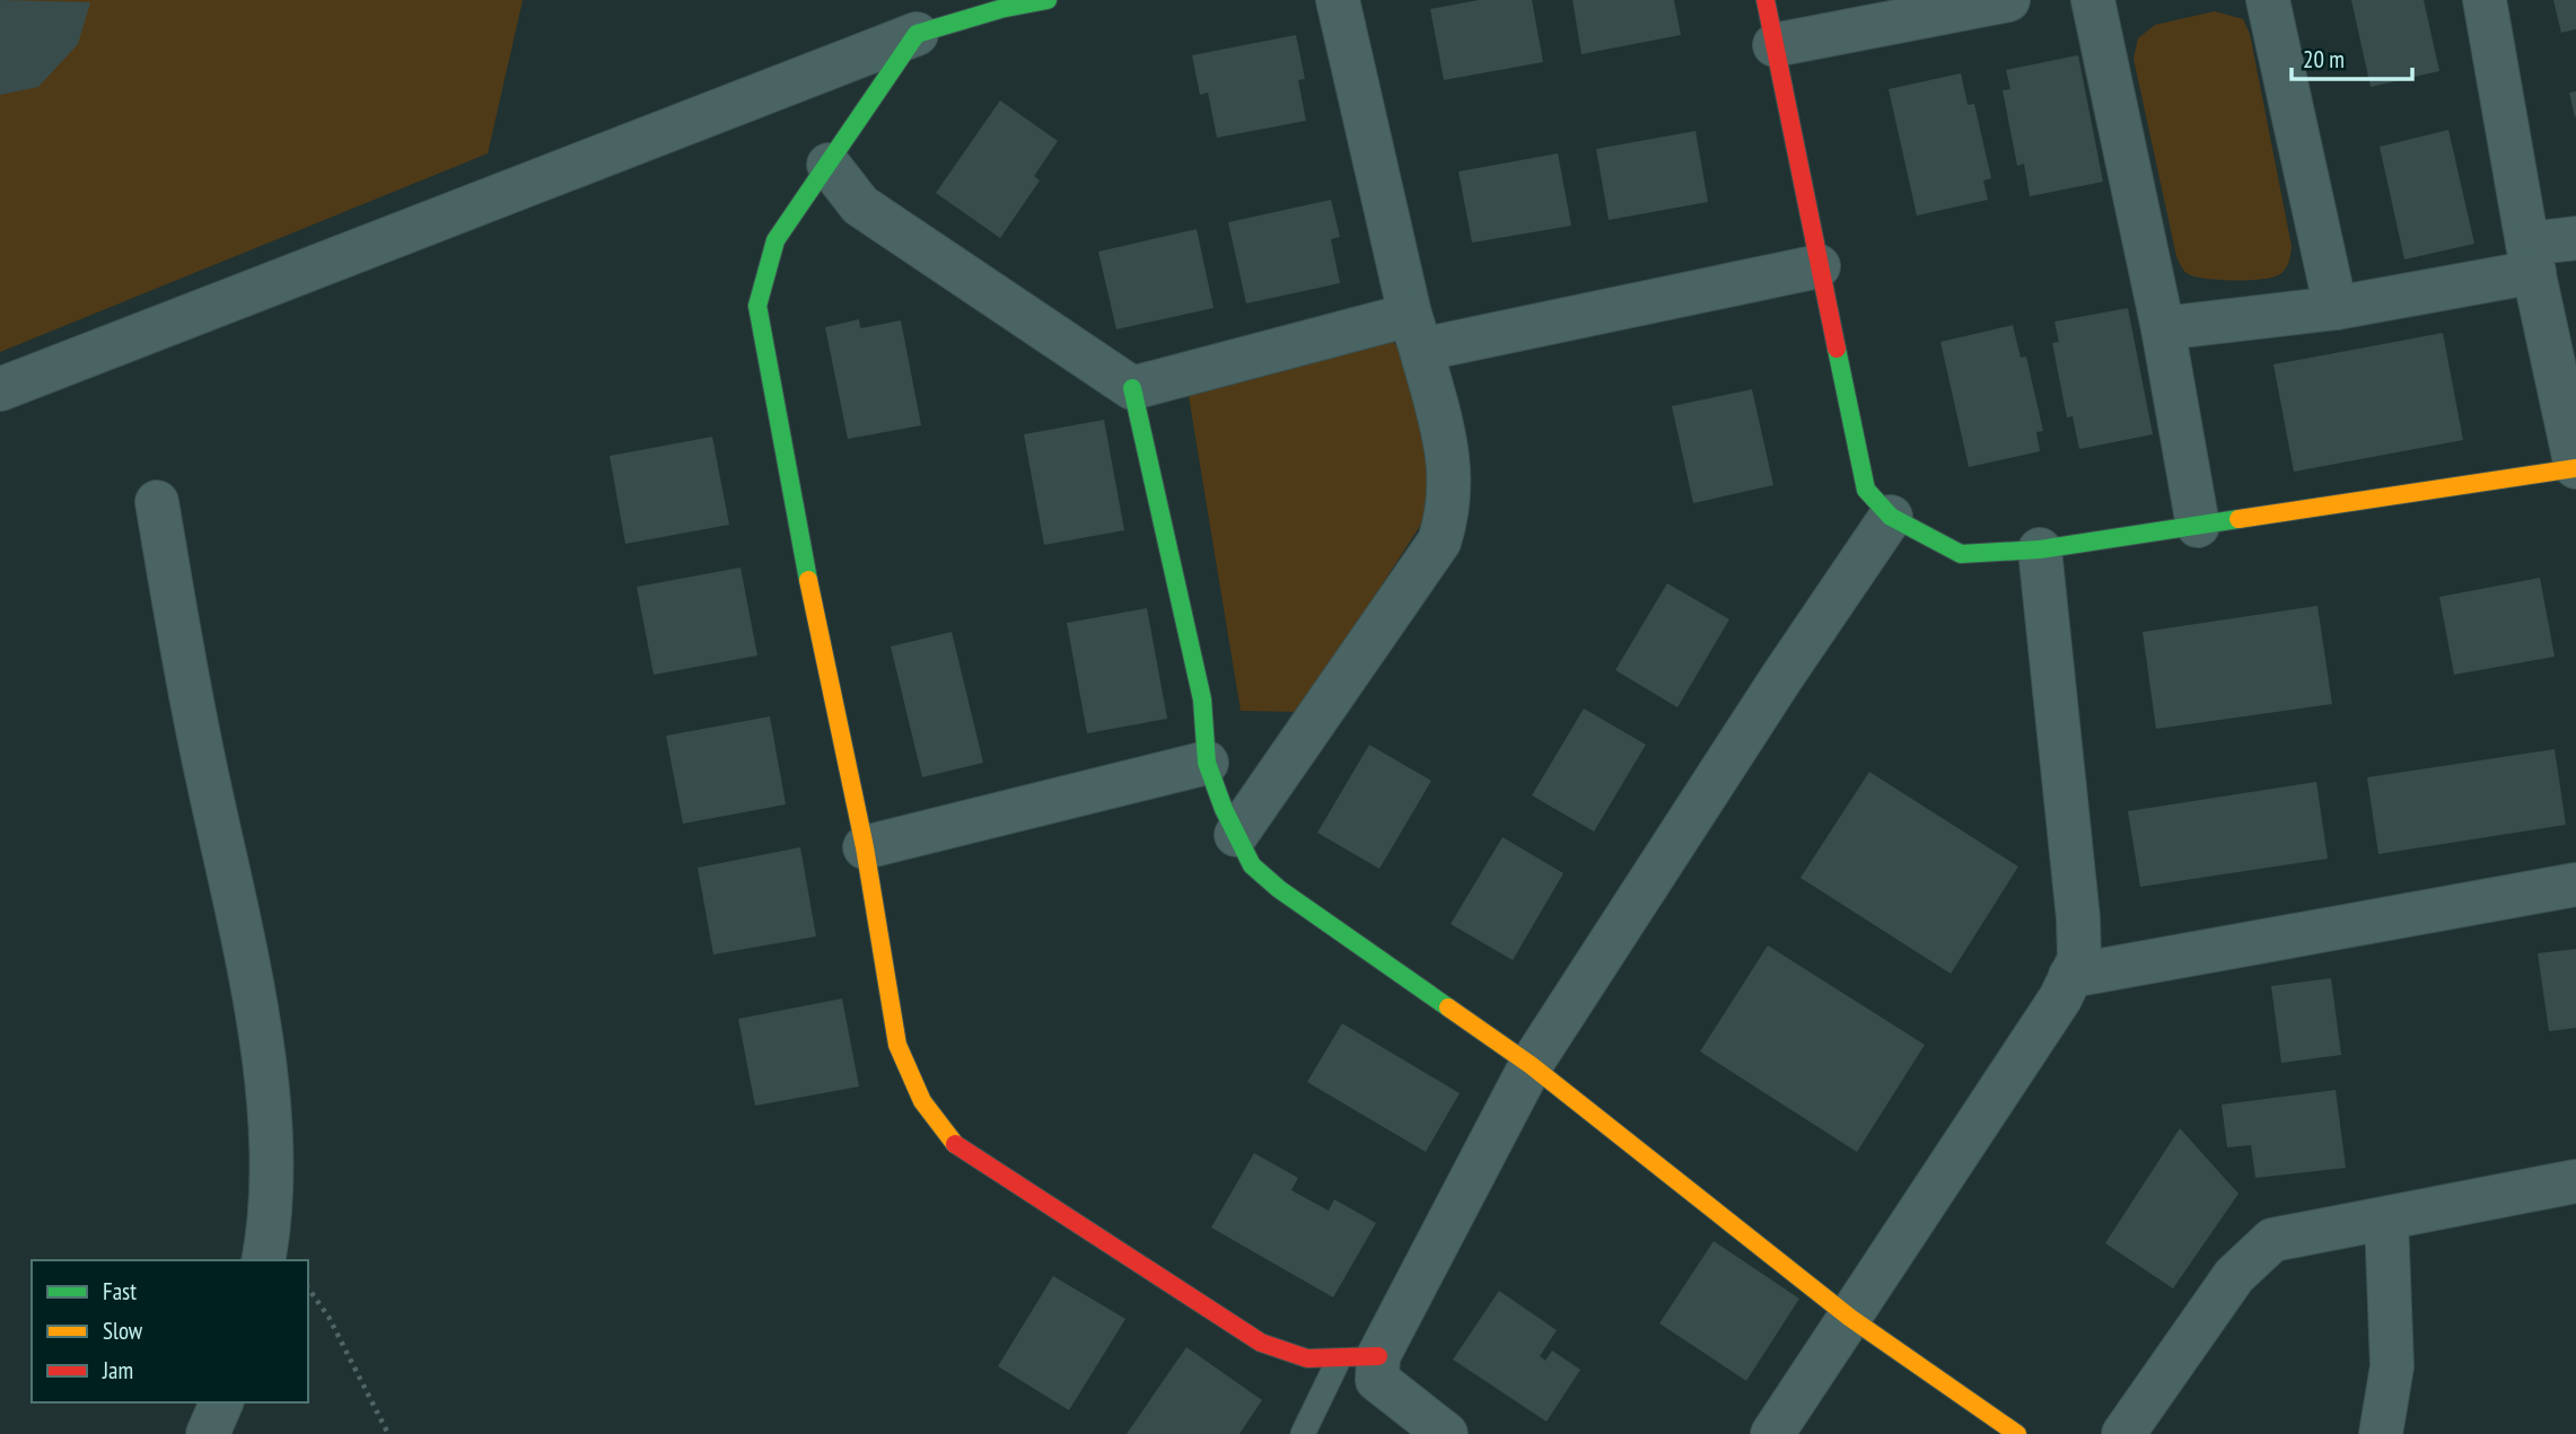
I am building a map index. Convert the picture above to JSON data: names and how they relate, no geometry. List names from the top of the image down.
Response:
{
  "legend": ["Fast", "Slow", "Jam"],
  "scale_bar": "20 m"
}
